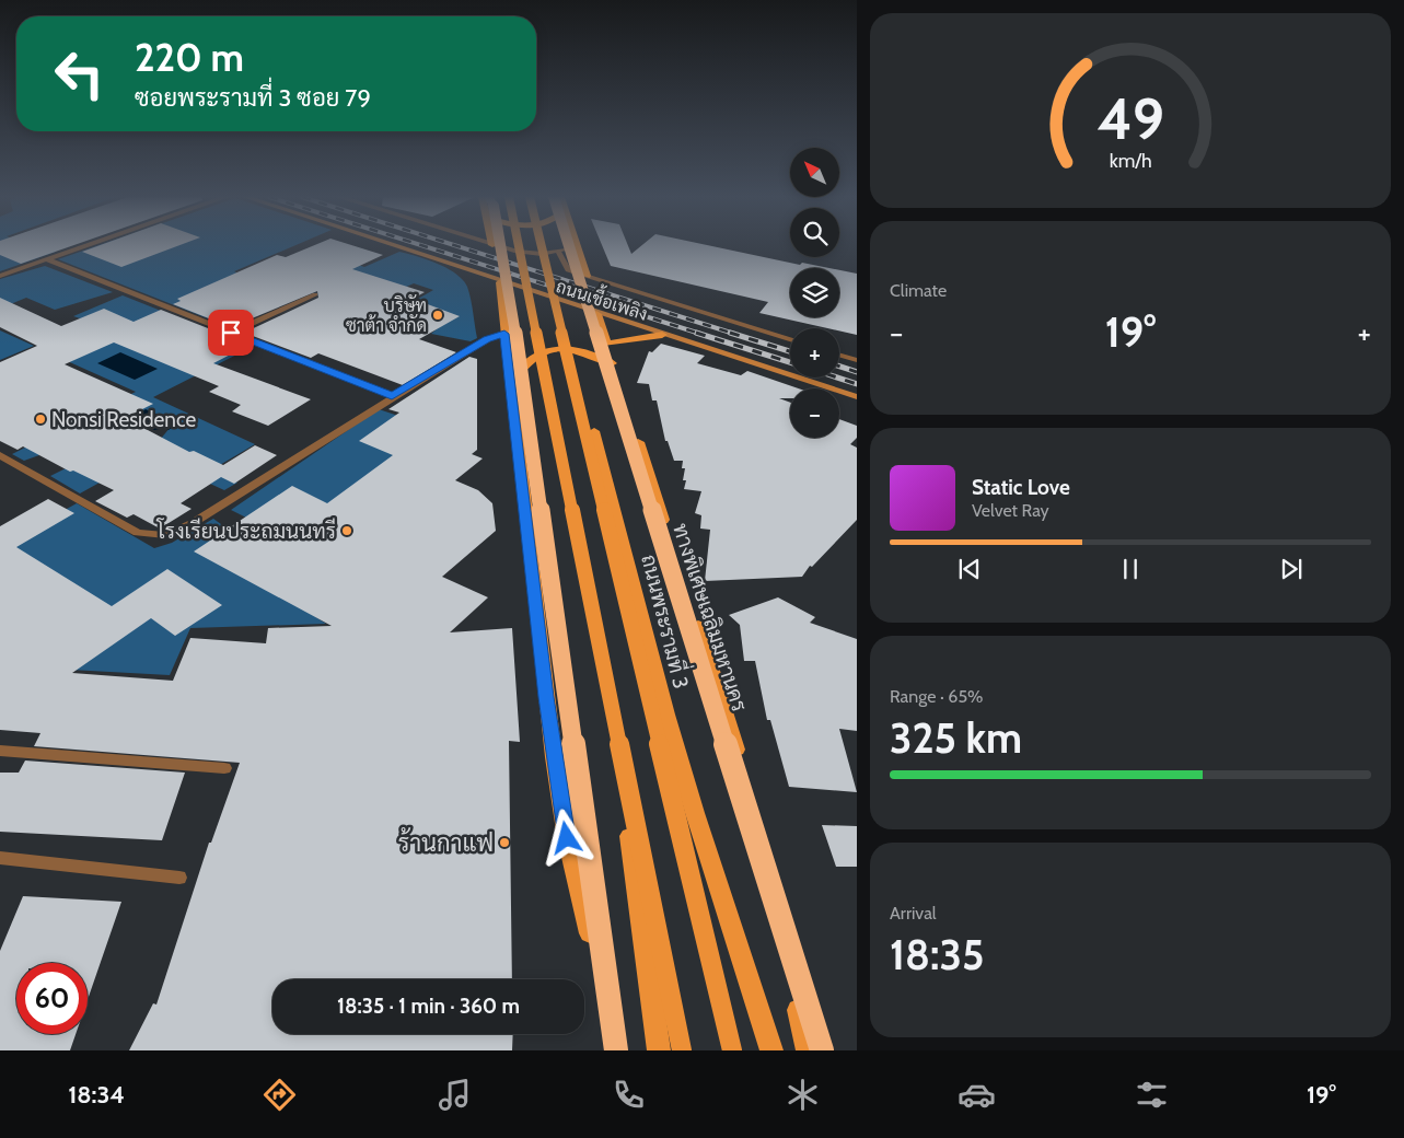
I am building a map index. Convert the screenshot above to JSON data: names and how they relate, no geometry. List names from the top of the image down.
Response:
{
  "streets": {
    "highway": ["ทางพิเศษเฉลิมมหานคร"],
    "main road": ["ถนนพระรามที่ 3"],
    "street": ["ถนนเชื้อเพลิง"]
  },
  "crossings": [
    ["ถนนเชื้อเพลิง", "ถนนพระรามที่ 3"]
  ],
  "places": [
    "บริษัท ซาต้า จำกัด",
    "Nonsi Residence",
    "โรงเรียนประถมนนทรี",
    "ร้านกาแฟ"
  ],
  "north": "top left",
  "page": {
    "turn": ["220 m", "ซอยพระรามที่ 3 ซอย 79"],
    "map_buttons": ["+", "−"],
    "tile": [
      "Climate",
      ["Range · 65%", "325 km"],
      ["Arrival", "18:35"]
    ],
    "heat": ["−", "19°", "+"],
    "song": ["Static Love", "Velvet Ray"],
    "limit": "60",
    "trip": "18:35 · 1 min · 360 m",
    "tabs": ["18:34", "19°"],
    "gauge": ["49", "km/h"]
  }
}
